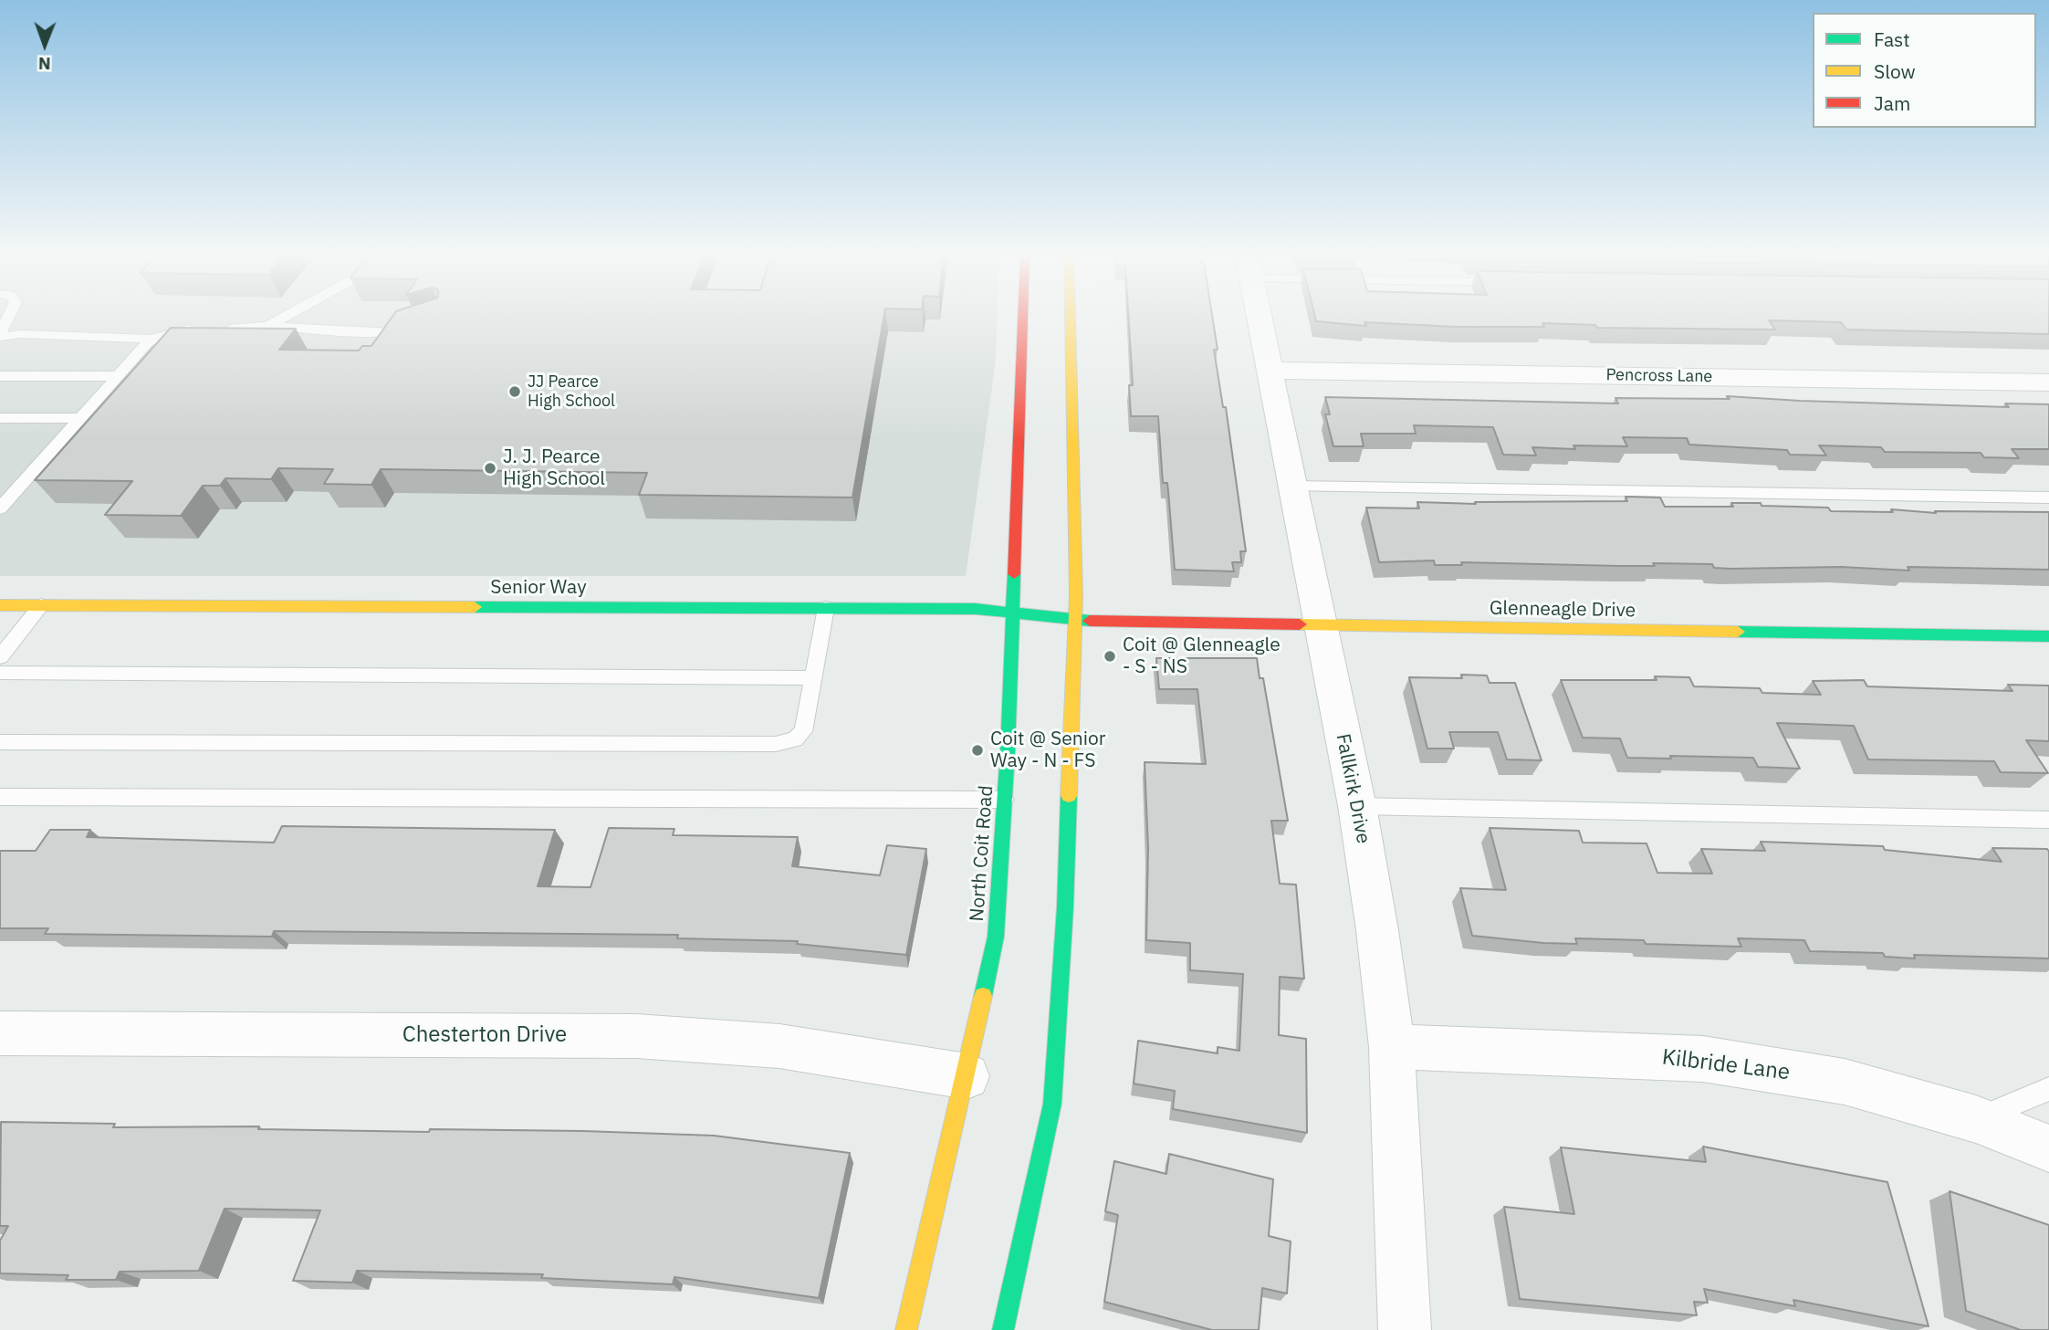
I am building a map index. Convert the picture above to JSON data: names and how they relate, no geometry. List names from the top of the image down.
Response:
{
  "streets": {
    "main road": ["Senior Way", "Glenneagle Drive", "North Coit Road"],
    "street": [
      "Pencross Lane",
      "Fallkirk Drive",
      "Chesterton Drive",
      "Kilbride Lane"
    ]
  },
  "crossings": [
    ["Pencross Lane", "Fallkirk Drive"],
    ["Senior Way", "Glenneagle Drive"],
    ["Senior Way", "North Coit Road"],
    ["Glenneagle Drive", "Fallkirk Drive"],
    ["Fallkirk Drive", "Kilbride Lane"],
    ["North Coit Road", "Chesterton Drive"]
  ],
  "places": [
    "JJ Pearce High School",
    "J. J. Pearce High School",
    "Coit @ Glenneagle - S - NS",
    "Coit @ Senior Way - N - FS"
  ],
  "legend": ["Fast", "Slow", "Jam"],
  "north": "bottom"
}
